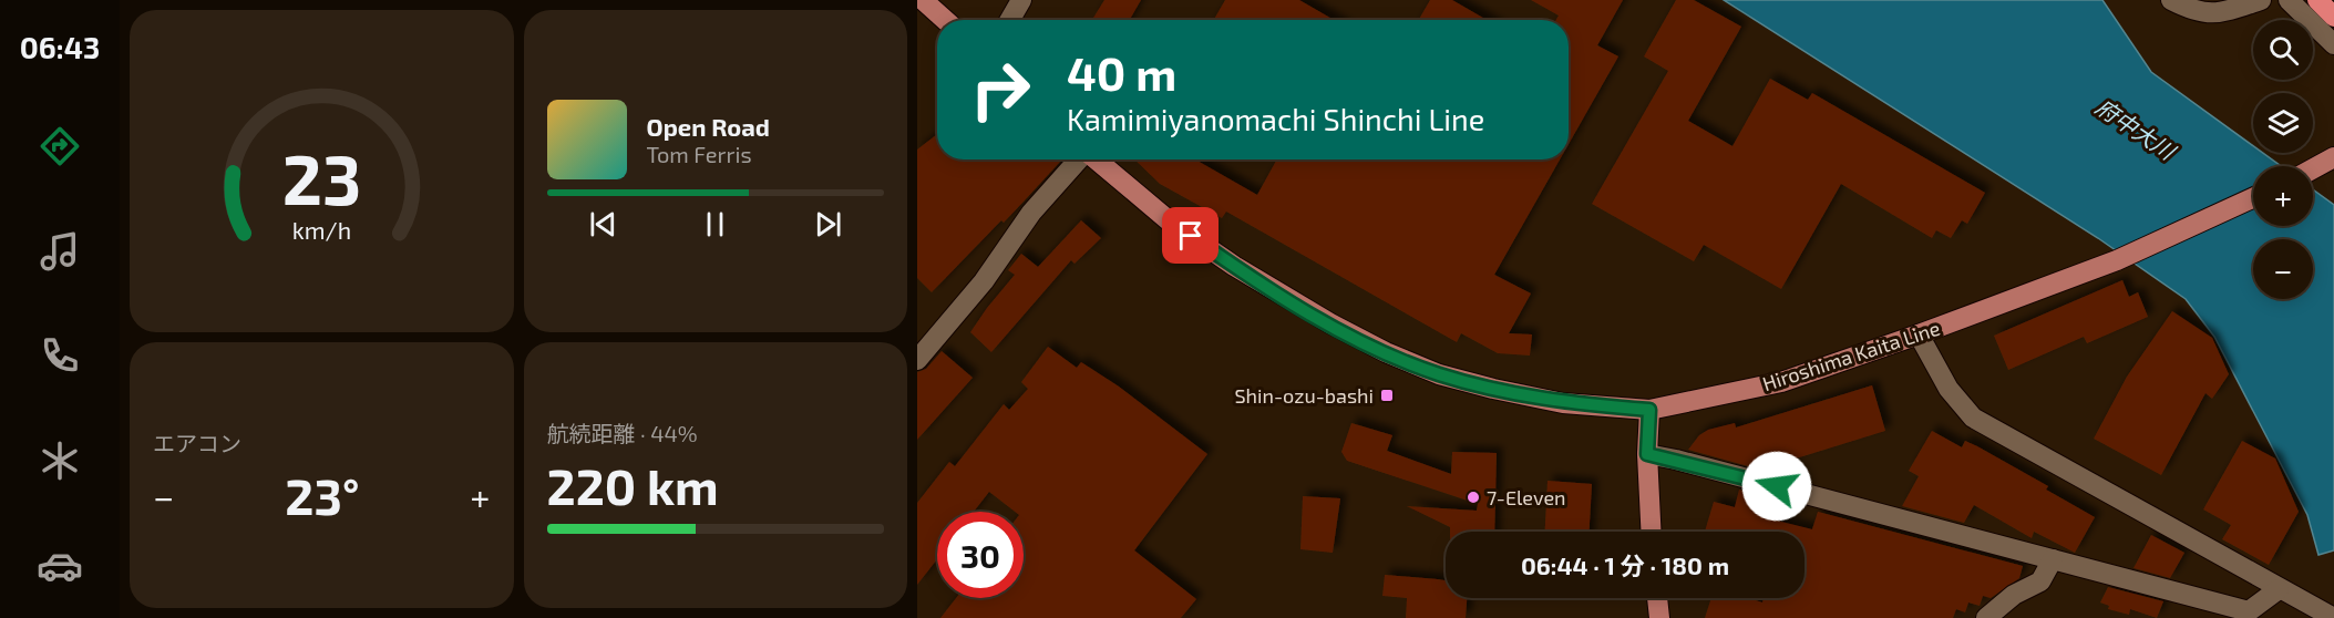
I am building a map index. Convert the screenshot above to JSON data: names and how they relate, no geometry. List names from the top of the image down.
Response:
{
  "streets": {
    "main road": ["Hiroshima Kaita Line"]
  },
  "water": ["府中大川"],
  "places": {
    "transit": ["Shin-ozu-bashi"],
    "other": ["7-Eleven"]
  },
  "page": {
    "tabs": "06:43",
    "map_buttons": ["+", "−"],
    "turn": ["40 m", "Kamimiyanomachi Shinchi Line"],
    "song": ["Open Road", "Tom Ferris"],
    "tile": [
      "エアコン",
      ["航続距離 · 44%", "220 km"]
    ],
    "heat": ["−", "23°", "+"],
    "limit": "30",
    "trip": "06:44 · 1 分 · 180 m",
    "gauge": ["23", "km/h"]
  }
}
